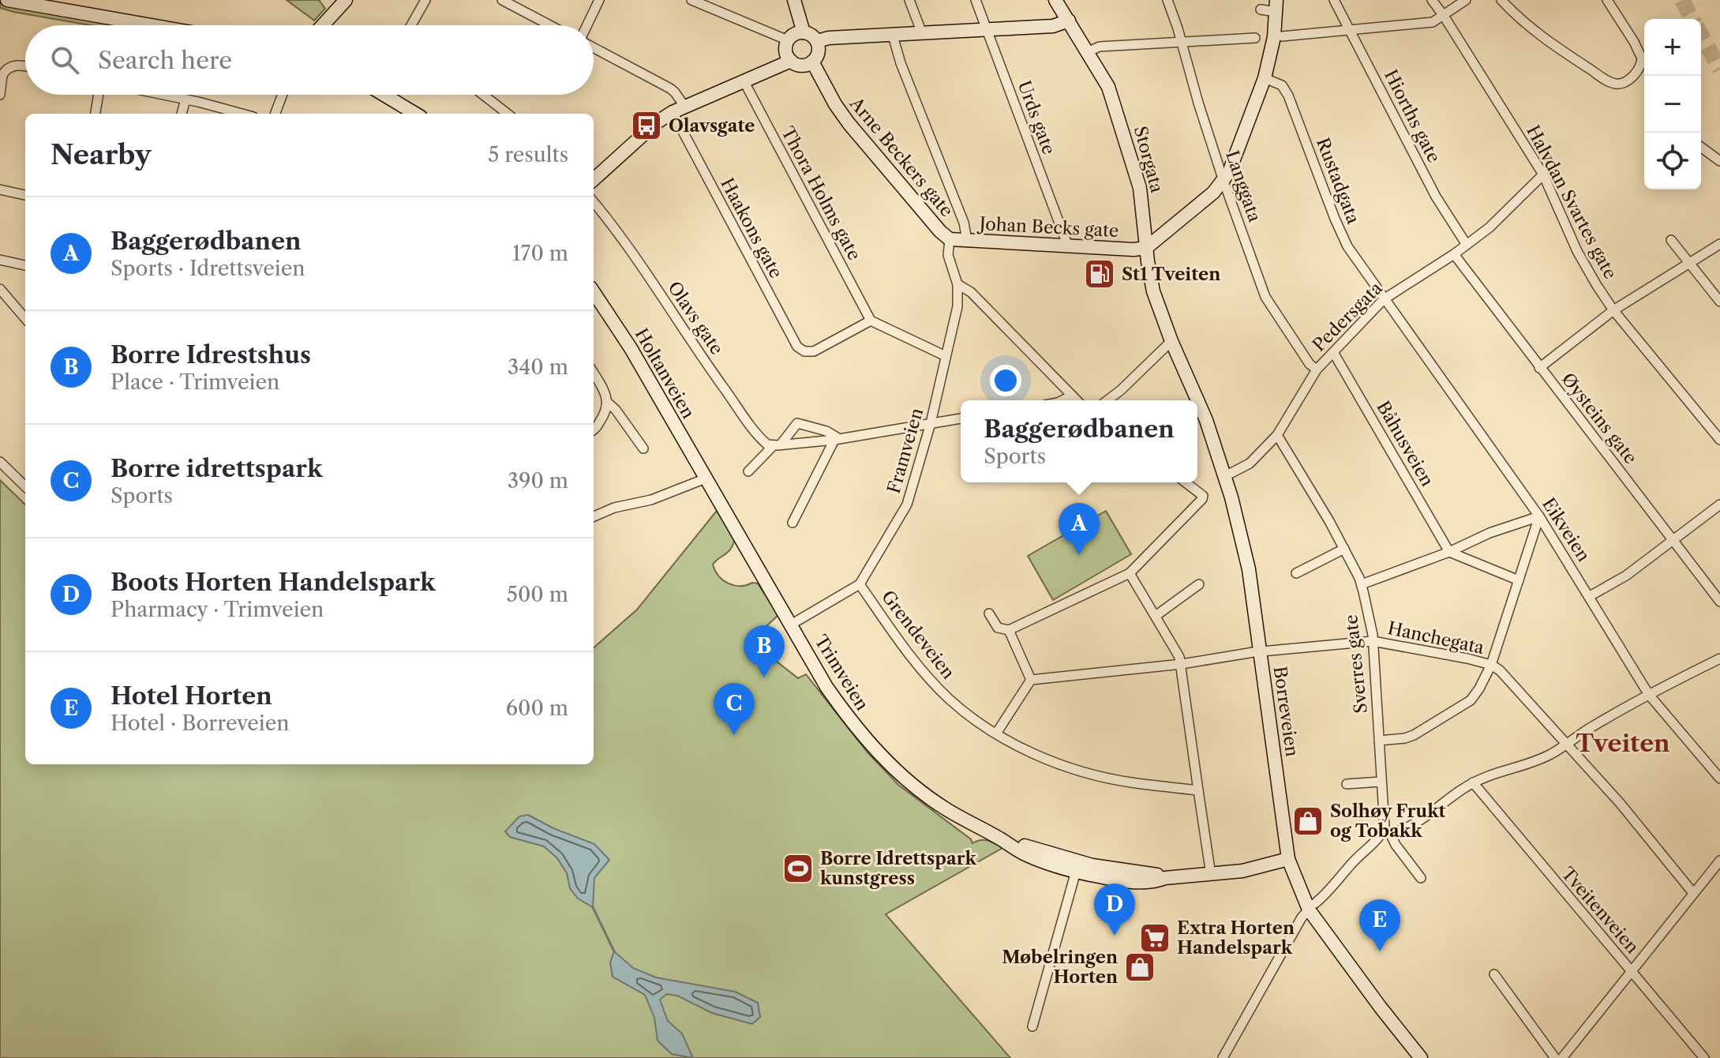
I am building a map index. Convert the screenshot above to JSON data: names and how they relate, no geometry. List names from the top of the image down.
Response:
{
  "streets": {
    "main road": [
      "Arne Beckers gate",
      "Storgata",
      "Johan Becks gate",
      "Holtanveien",
      "Trimveien",
      "Borreveien"
    ],
    "street": [
      "Hiorths gate",
      "Urds gate",
      "Rustadgata",
      "Langgata",
      "Thora Holms gate",
      "Halvdan Svartes gate",
      "Haakons gate",
      "Pedersgata",
      "Olavs gate",
      "Øysteins gate",
      "Båhusveien",
      "Framveien",
      "Eikveien",
      "Grendeveien",
      "Hanchegata",
      "Sverres gate",
      "Tveitenveien"
    ]
  },
  "crossings": [
    ["Hiorths gate", "Pedersgata"],
    ["Urds gate", "Johan Becks gate"],
    ["Arne Beckers gate", "Johan Becks gate"],
    ["Arne Beckers gate", "Framveien"],
    ["Storgata", "Johan Becks gate"],
    ["Storgata", "Borreveien"],
    ["Rustadgata", "Pedersgata"],
    ["Rustadgata", "Eikveien"],
    ["Langgata", "Pedersgata"],
    ["Thora Holms gate", "Haakons gate"],
    ["Halvdan Svartes gate", "Pedersgata"],
    ["Johan Becks gate", "Framveien"],
    ["Pedersgata", "Øysteins gate"],
    ["Pedersgata", "Båhusveien"],
    ["Pedersgata", "Eikveien"],
    ["Pedersgata", "Sverres gate"],
    ["Pedersgata", "Borreveien"],
    ["Holtanveien", "Trimveien"],
    ["Framveien", "Grendeveien"],
    ["Framveien", "Trimveien"],
    ["Hanchegata", "Sverres gate"],
    ["Hanchegata", "Borreveien"],
    ["Trimveien", "Borreveien"]
  ],
  "districts": ["Tveiten"],
  "places": {
    "bus stop": ["Olavsgate"],
    "fuel station": ["St1 Tveiten"],
    "shop": ["Solhøy Frukt og Tobakk", "Møbelringen Horten"],
    "sports": ["Borre Idrettspark kunstgress"],
    "supermarket": ["Extra Horten Handelspark"]
  },
  "page": {
    "map_buttons": ["+", "−"],
    "search": "Search here",
    "heading": ["Nearby", "5 results"],
    "list": [
      {
        "mark": "A",
        "name": "Baggerødbanen",
        "note": "Sports · Idrettsveien",
        "value": "170 m"
      },
      {
        "mark": "B",
        "name": "Borre Idrestshus",
        "note": "Place · Trimveien",
        "value": "340 m"
      },
      {
        "mark": "C",
        "name": "Borre idrettspark",
        "note": "Sports",
        "value": "390 m"
      },
      {
        "mark": "D",
        "name": "Boots Horten Handelspark",
        "note": "Pharmacy · Trimveien",
        "value": "500 m"
      },
      {
        "mark": "E",
        "name": "Hotel Horten",
        "note": "Hotel · Borreveien",
        "value": "600 m"
      }
    ],
    "popup": ["Baggerødbanen", "Sports"],
    "pins": [
      "A",
      "B",
      "C",
      "D",
      "E"
    ]
  }
}
